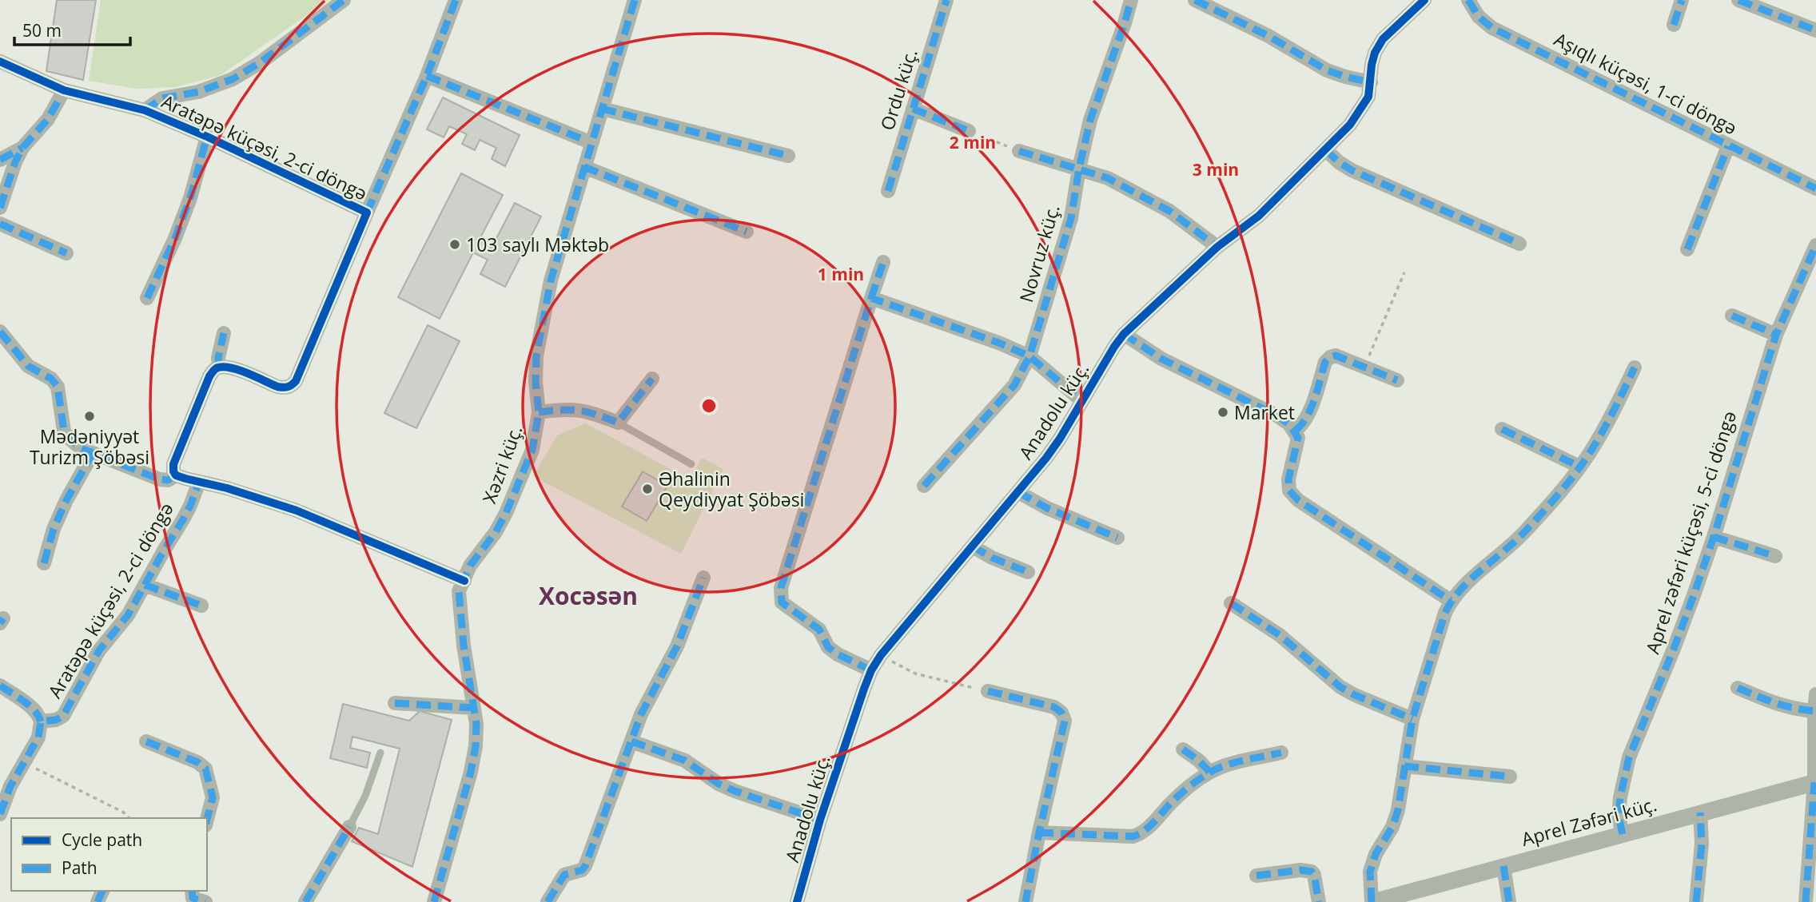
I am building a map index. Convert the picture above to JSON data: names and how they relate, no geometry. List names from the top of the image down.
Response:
{
  "streets": {
    "street": [
      "Aşıqlı küçəsi, 1-ci döngə",
      "Ordu küç.",
      "Aratəpə küçəsi, 2-ci döngə",
      "Novruz küç.",
      "Anadolu küç.",
      "Xəzri küç.",
      "Aprel zəfəri küçəsi, 5-ci döngə",
      "Aprel Zəfəri küç."
    ]
  },
  "crossings": [
    ["Aprel zəfəri küçəsi, 5-ci döngə", "Aprel Zəfəri küç."]
  ],
  "districts": ["Xocəsən"],
  "places": [
    "103 saylı Məktəb",
    "Market",
    "Mədəniyyət Turizm Şöbəsi",
    "Əhalinin Qeydiyyat Şöbəsi"
  ],
  "legend": ["Cycle path", "Path"],
  "scale_bar": "50 m",
  "rings": ["2 min", "3 min", "1 min"]
}
